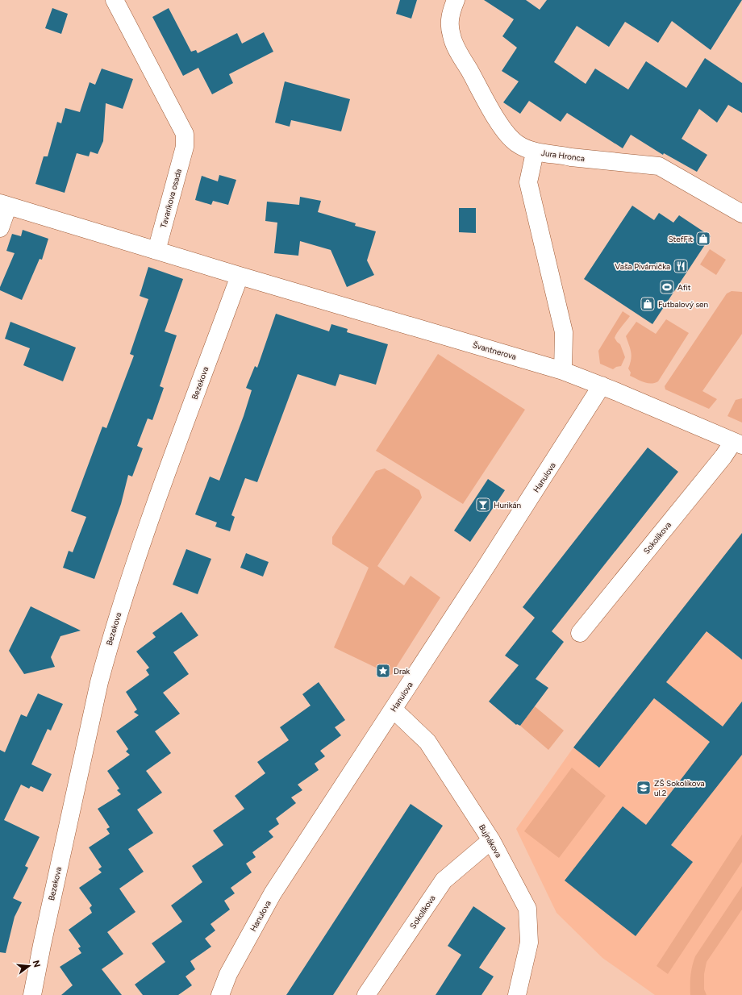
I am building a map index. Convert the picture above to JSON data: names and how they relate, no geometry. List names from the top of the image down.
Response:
{
  "streets": {
    "street": [
      "Jura Hronca",
      "Tavaríkova osada",
      "Švantnerova",
      "Bezekova",
      "Hanulova",
      "Sokolíkova",
      "Bujnákova"
    ]
  },
  "crossings": [
    ["Tavaríkova osada", "Švantnerova"],
    ["Švantnerova", "Bezekova"],
    ["Švantnerova", "Hanulova"],
    ["Švantnerova", "Sokolíkova"],
    ["Hanulova", "Bujnákova"],
    ["Sokolíkova", "Bujnákova"]
  ],
  "places": {
    "shop": ["StefFit", "Futbalový sen"],
    "restaurant": ["Vaša Pivárnička"],
    "sports": ["Afit"],
    "bar": ["Hurikán"],
    "place": ["Drak"],
    "school or university": ["ZŠ Sokolíkova ul.2"]
  },
  "north": "right"
}
